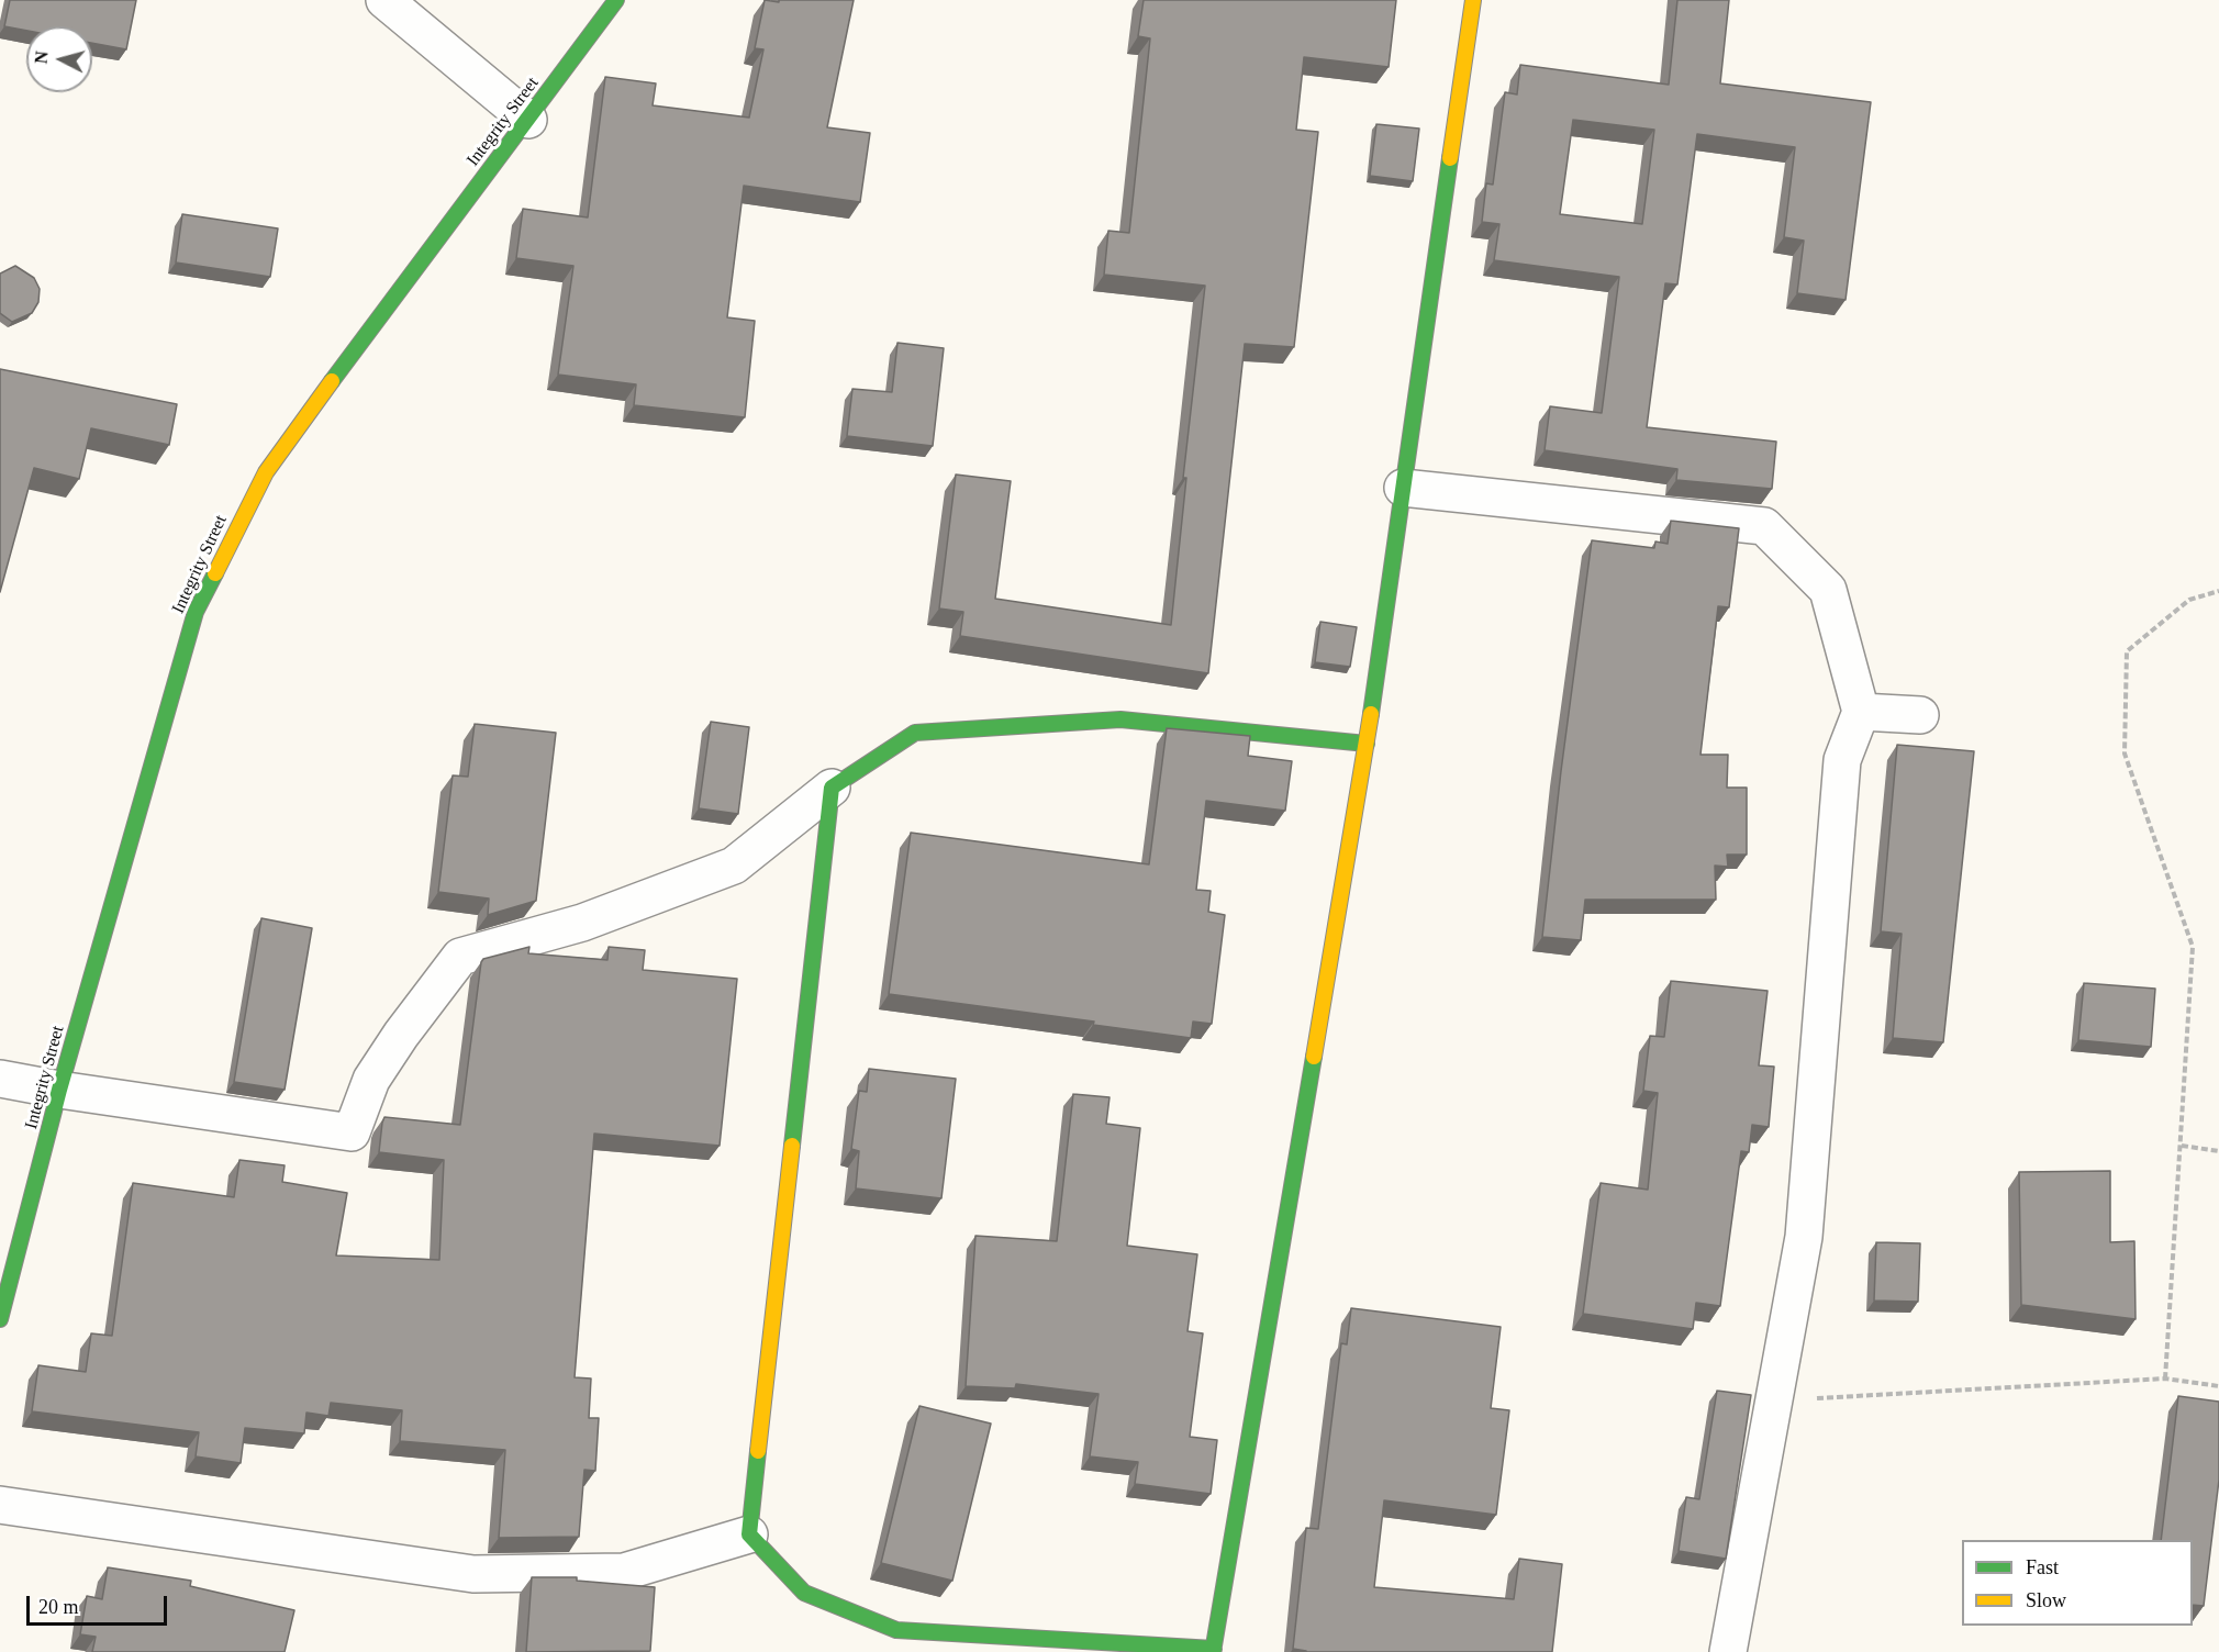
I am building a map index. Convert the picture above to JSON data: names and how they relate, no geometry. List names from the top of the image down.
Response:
{
  "streets": {
    "street": ["Integrity Street"]
  },
  "legend": ["Fast", "Slow"],
  "scale_bar": "20 m",
  "north": "left"
}
